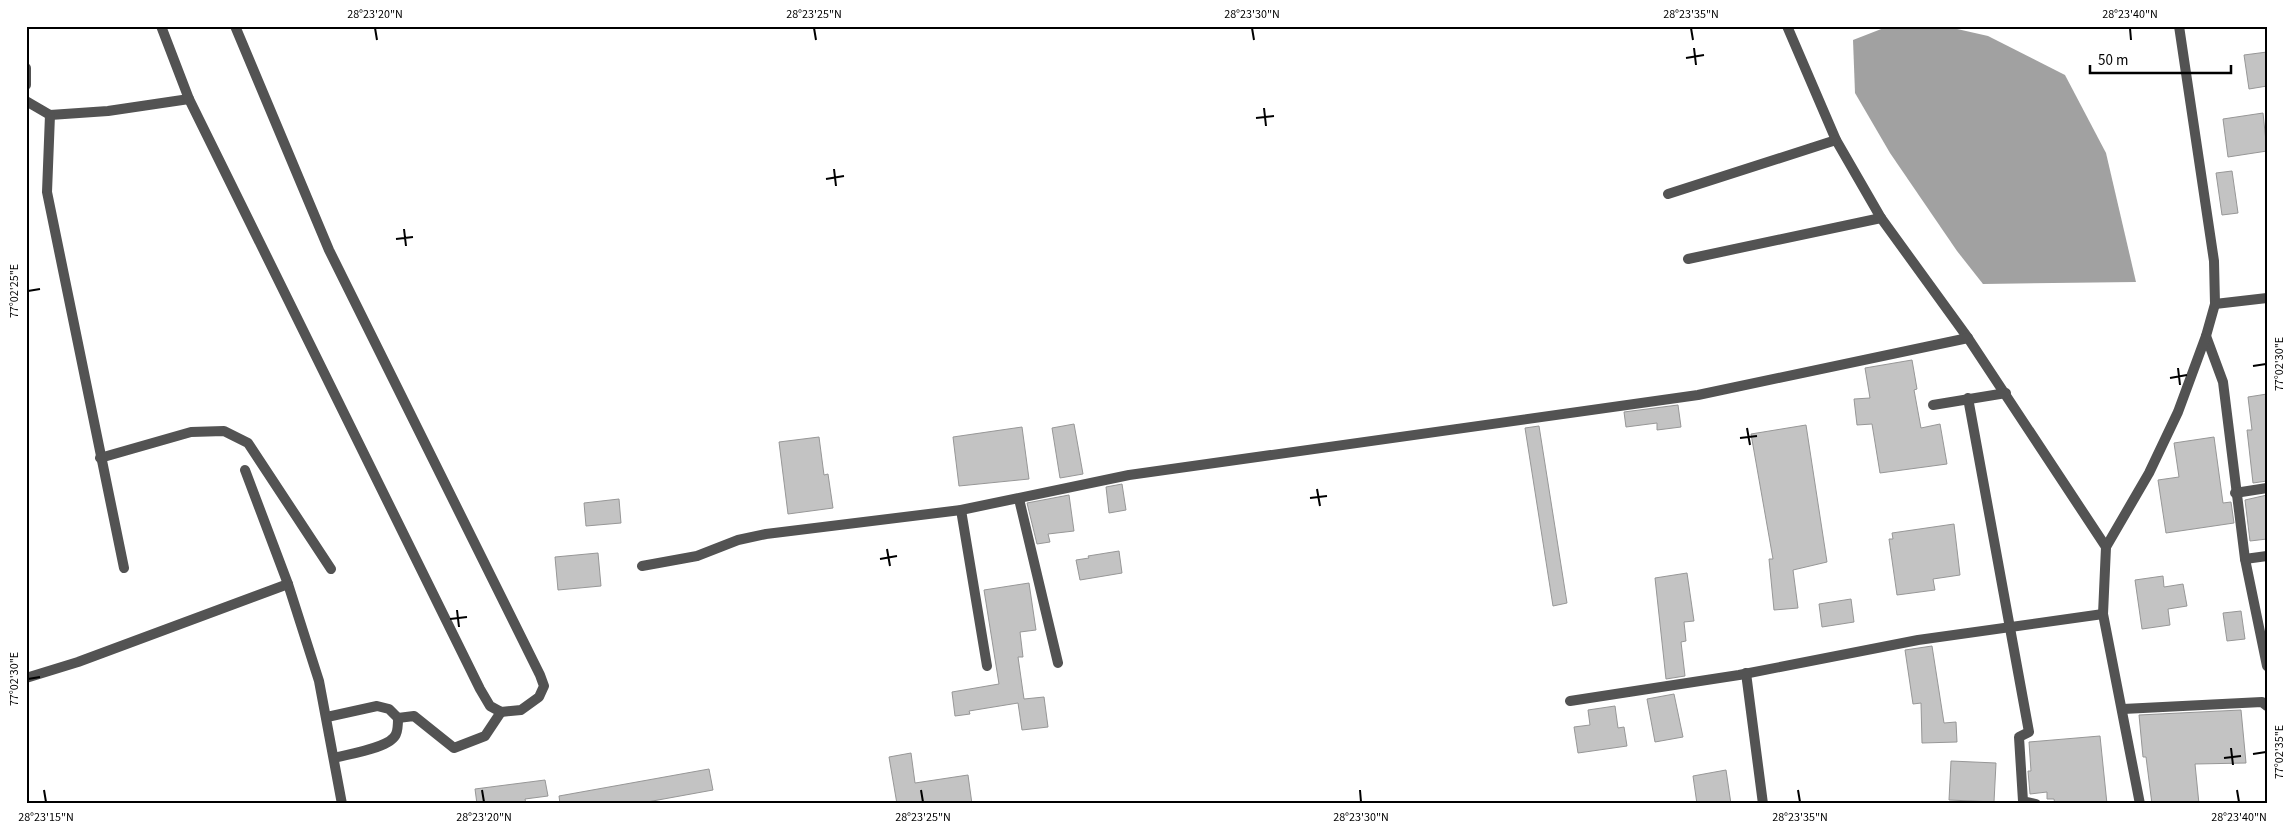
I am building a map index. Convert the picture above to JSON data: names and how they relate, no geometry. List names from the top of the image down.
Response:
{
  "scale_bar": "50 m",
  "coordinates": [
    "28°23'20\"N",
    "28°23'25\"N",
    "28°23'30\"N",
    "28°23'35\"N",
    "28°23'40\"N",
    "77°02'25\"E",
    "77°02'30\"E",
    "77°02'35\"E",
    "28°23'15\"N"
  ]
}
